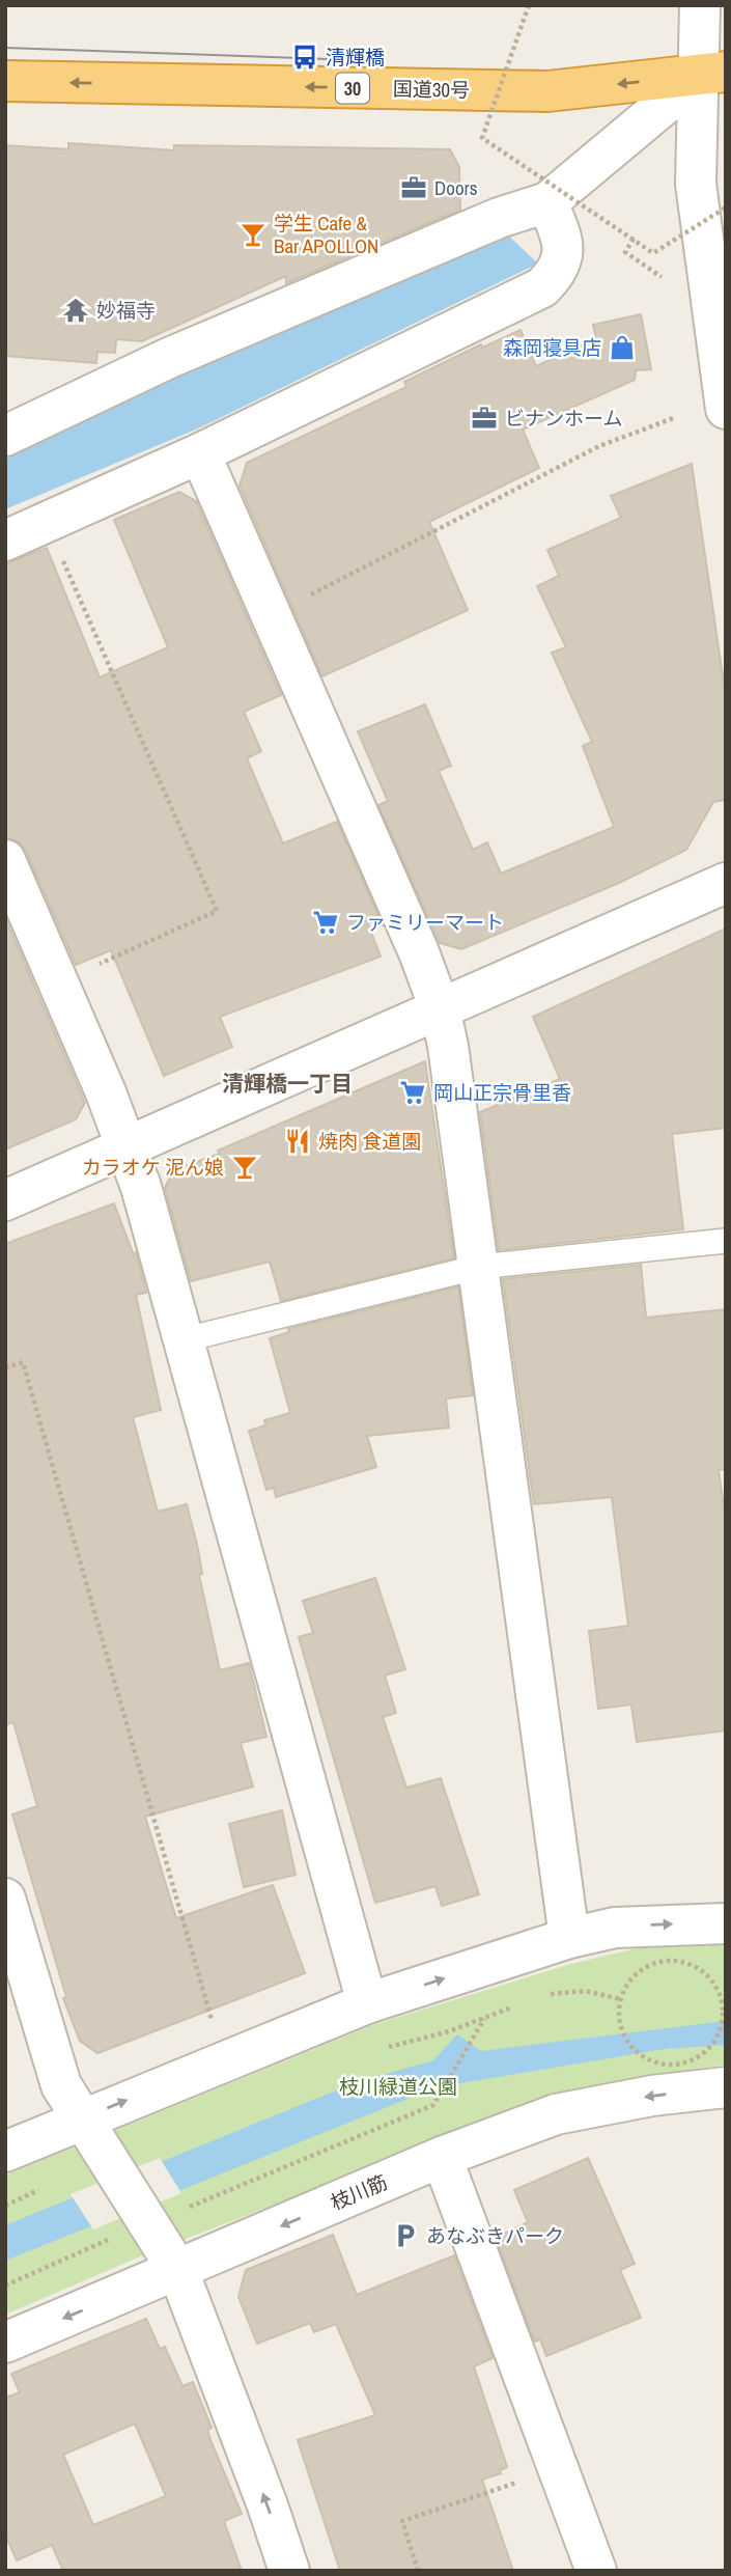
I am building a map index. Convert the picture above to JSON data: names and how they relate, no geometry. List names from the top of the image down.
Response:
{
  "streets": {
    "highway": ["30", "国道30号"],
    "street": ["枝川筋"]
  },
  "one_way": ["国道30号"],
  "districts": ["清輝橋一丁目"],
  "parks": ["枝川緑道公園"],
  "places": {
    "bus stop": ["清輝橋"],
    "office": ["Doors", "ビナンホーム"],
    "bar": ["学生 Cafe & Bar APOLLON", "カラオケ 泥ん娘"],
    "temple": ["妙福寺"],
    "shop": ["森岡寝具店"],
    "supermarket": ["ファミリーマート", "岡山正宗骨里香"],
    "restaurant": ["焼肉 食道園"],
    "parking": ["あなぶきパーク"]
  }
}
